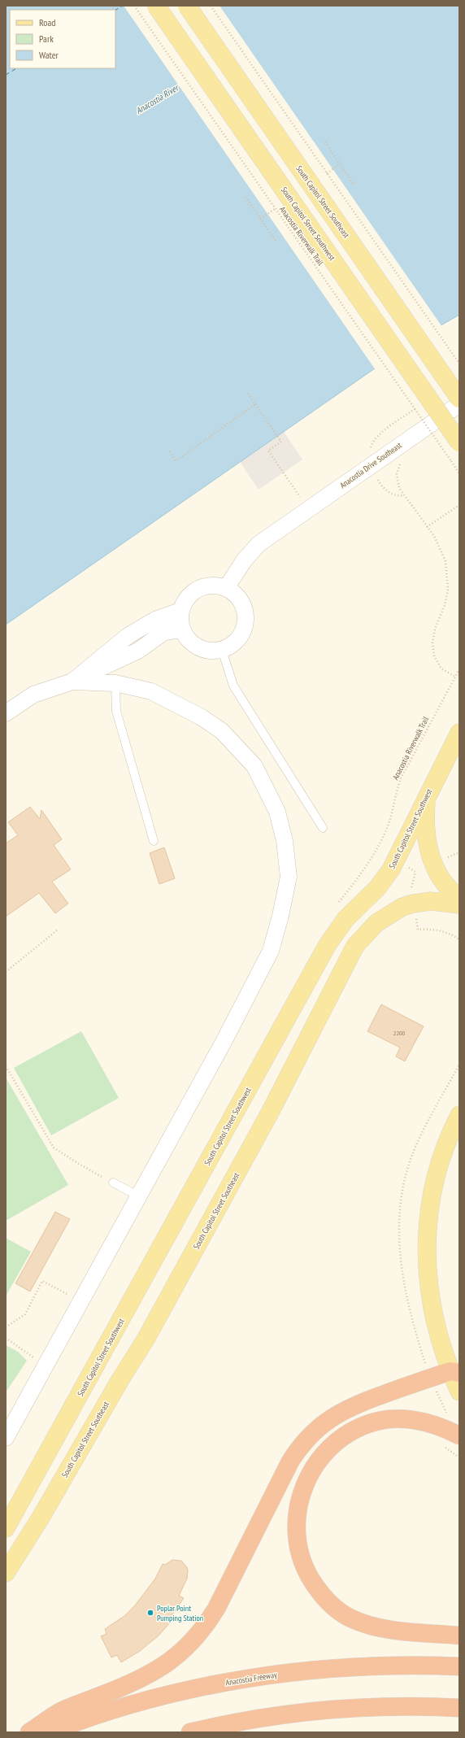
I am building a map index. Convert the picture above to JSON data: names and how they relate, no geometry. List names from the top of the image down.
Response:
{
  "streets": {
    "highway": ["Anacostia Freeway"],
    "main road": ["South Capitol Street Southeast", "South Capitol Street Southwest"],
    "street": ["Anacostia Drive Southeast"],
    "path": ["Anacostia Riverwalk Trail"]
  },
  "water": ["Anacostia River"],
  "places": ["Poplar Point Pumping Station"],
  "house_numbers": ["2200"],
  "legend": ["Road", "Park", "Water"]
}
